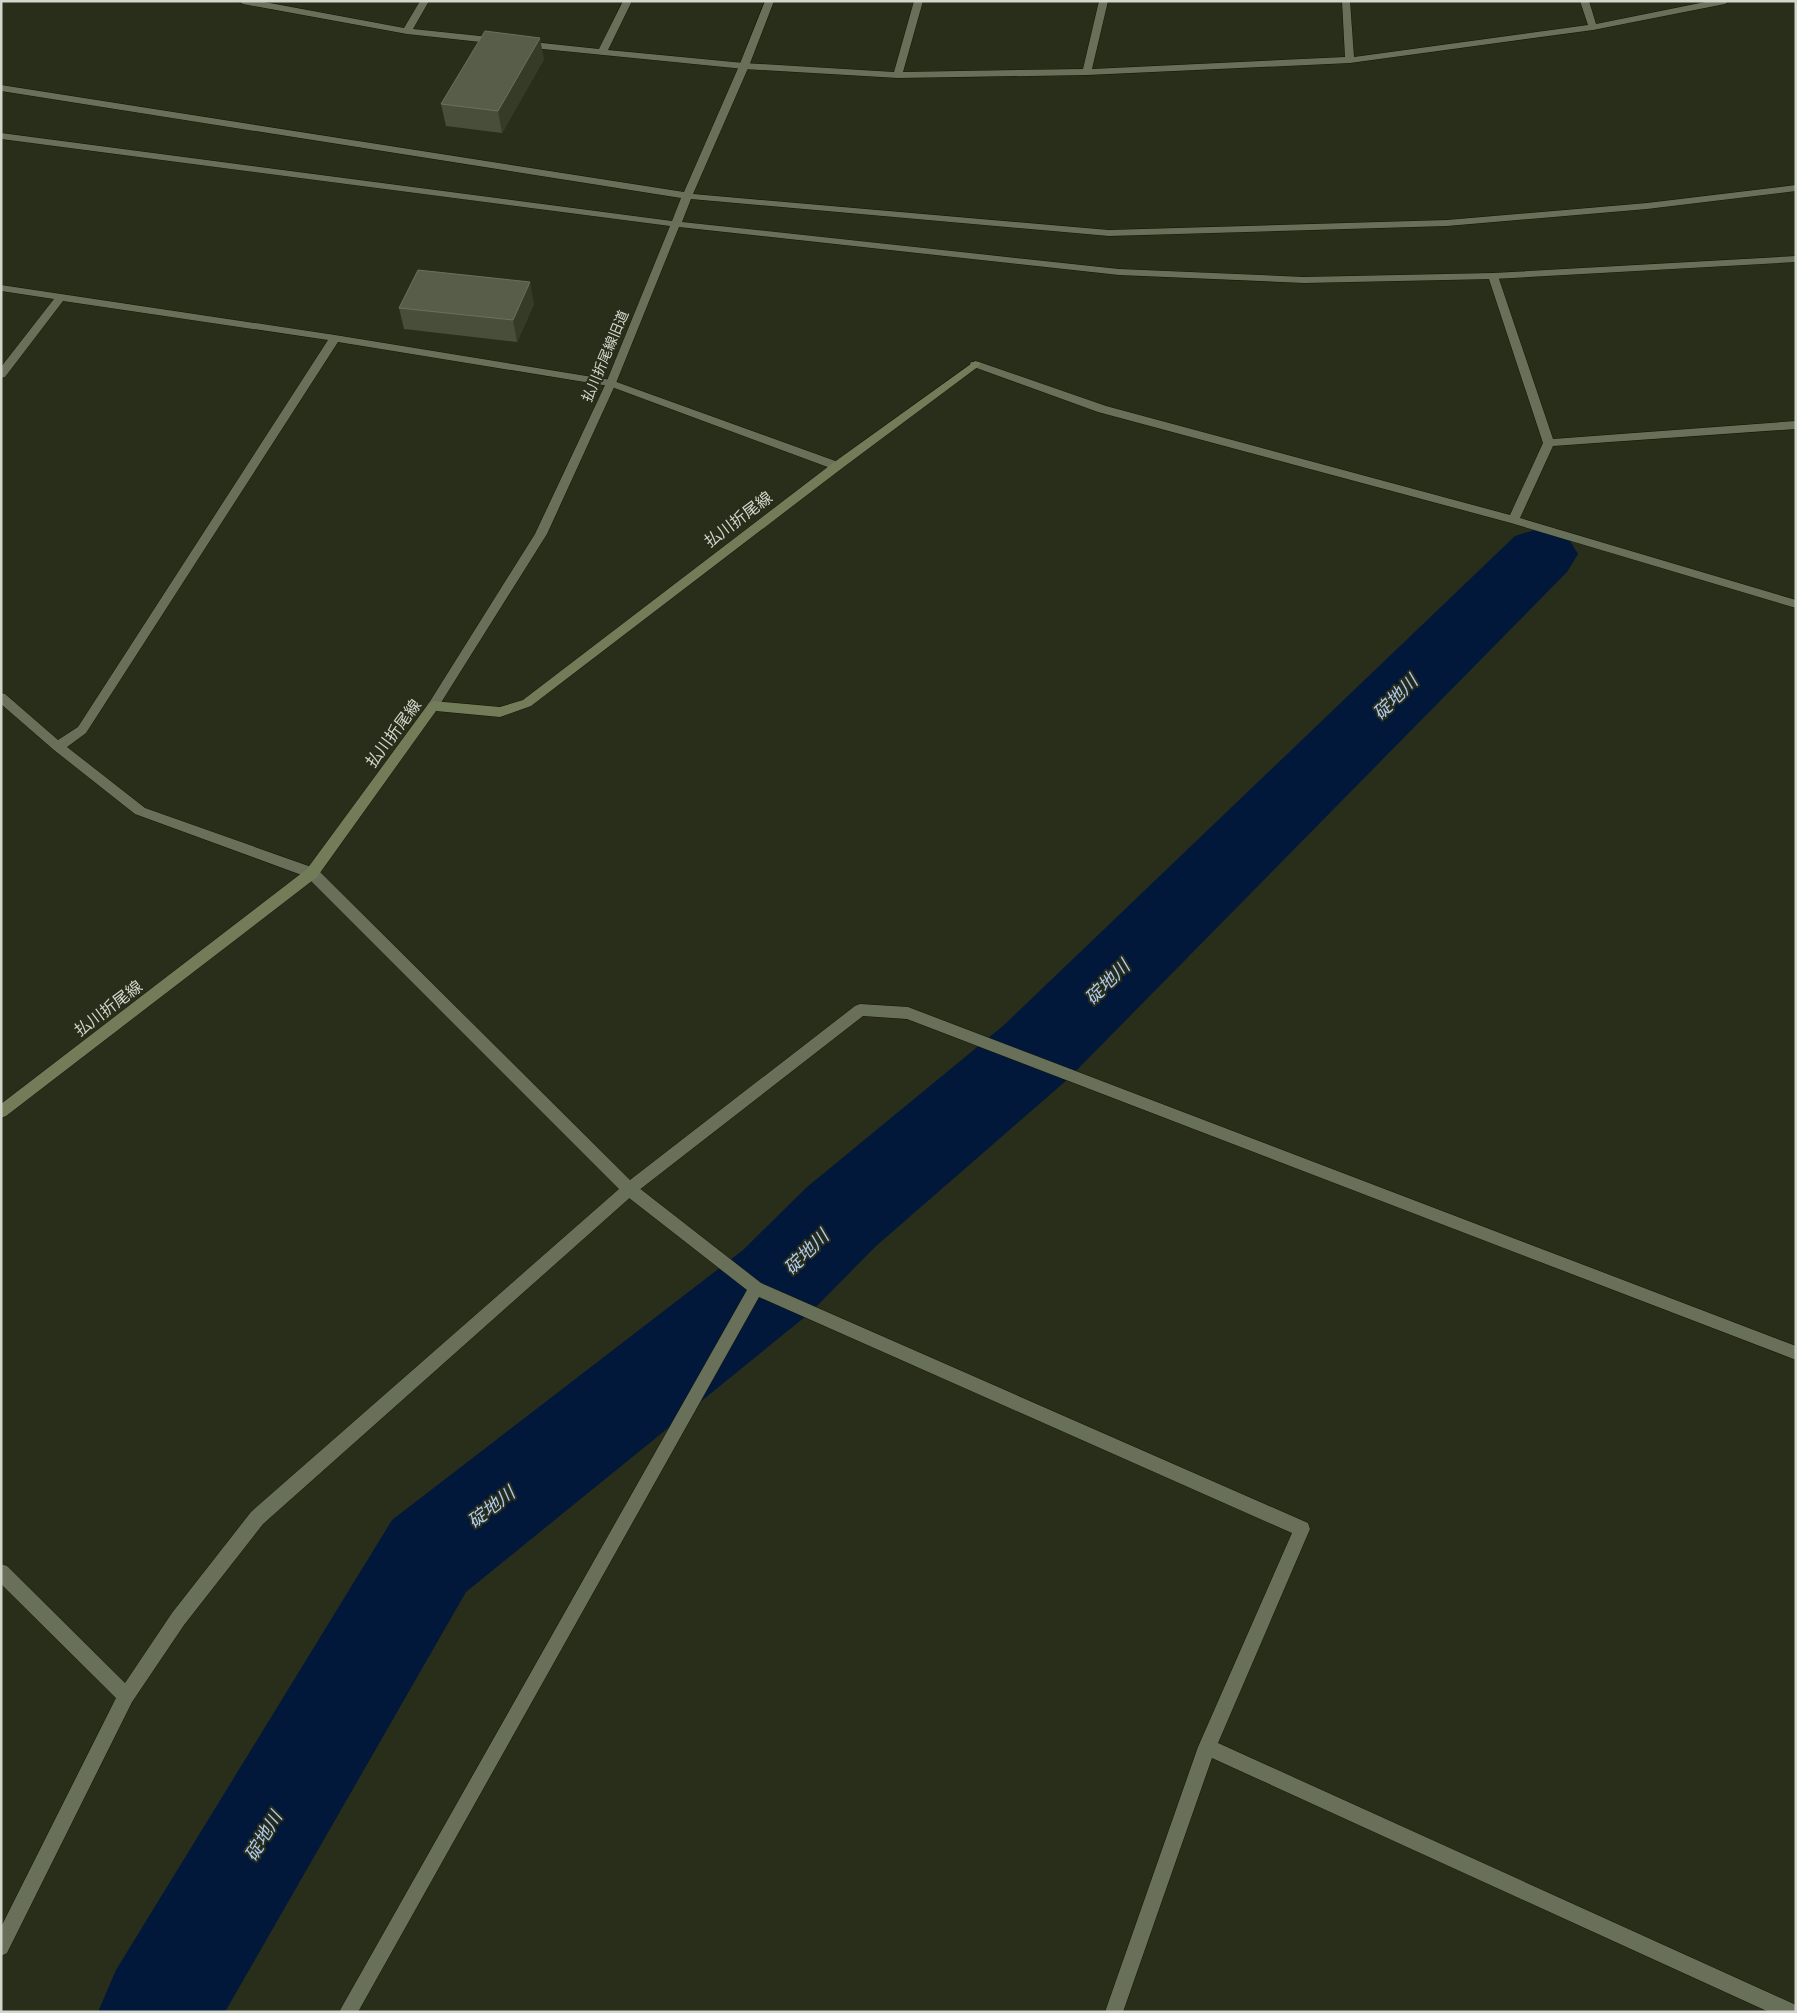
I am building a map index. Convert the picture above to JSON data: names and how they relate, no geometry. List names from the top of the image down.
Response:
{
  "streets": {
    "main road": ["払川折尾線"],
    "street": ["払川折尾線旧道"]
  },
  "crossings": [
    ["払川折尾線旧道", "払川折尾線"]
  ],
  "water": ["碇地川"]
}
